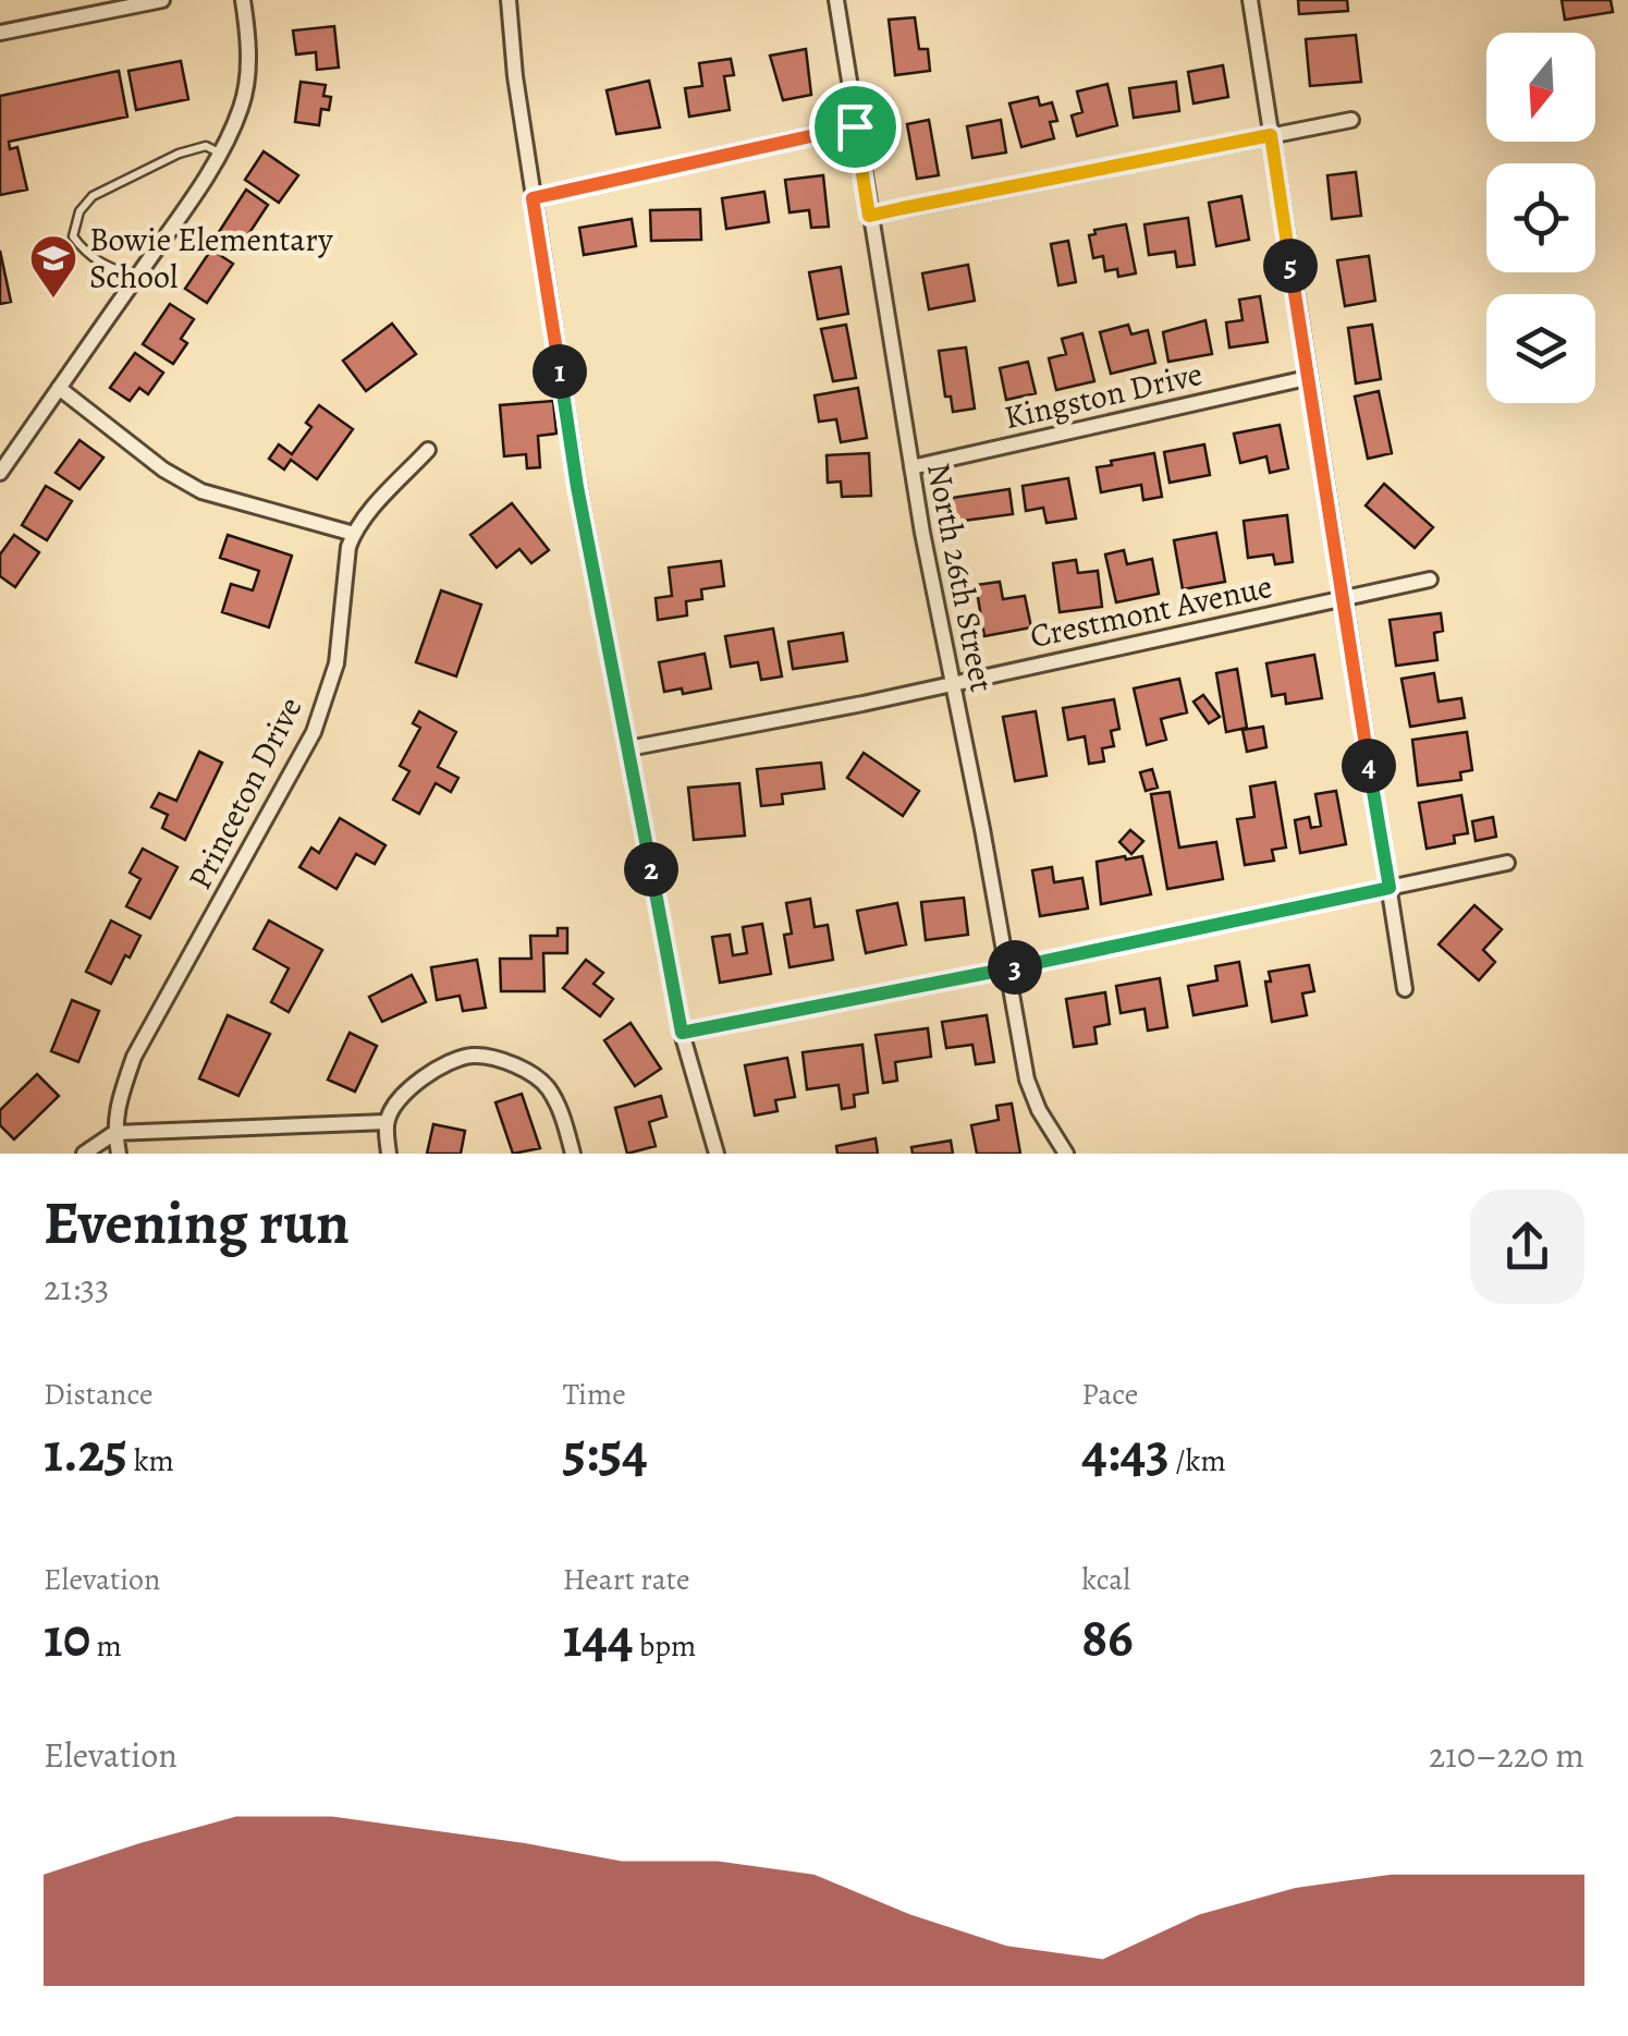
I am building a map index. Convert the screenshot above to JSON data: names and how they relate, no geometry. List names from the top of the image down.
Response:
{
  "streets": {
    "street": [
      "Kingston Drive",
      "North 26th Street",
      "Crestmont Avenue",
      "Princeton Drive"
    ]
  },
  "crossings": [
    ["Kingston Drive", "North 26th Street"],
    ["North 26th Street", "Crestmont Avenue"]
  ],
  "places": {
    "school or university": ["Bowie Elementary School"]
  },
  "north": "bottom",
  "page": {
    "pins": [
      "5",
      "1",
      "4",
      "2",
      "3"
    ],
    "heading": ["Evening run", "21:33"],
    "stats": [
      ["Distance", "1.25 km"],
      ["Time", "5:54"],
      ["Pace", "4:43 /km"],
      ["Elevation", "10 m"],
      ["Heart rate", "144 bpm"],
      ["kcal", "86"]
    ],
    "chart": ["Elevation", "210–220 m"]
  }
}
